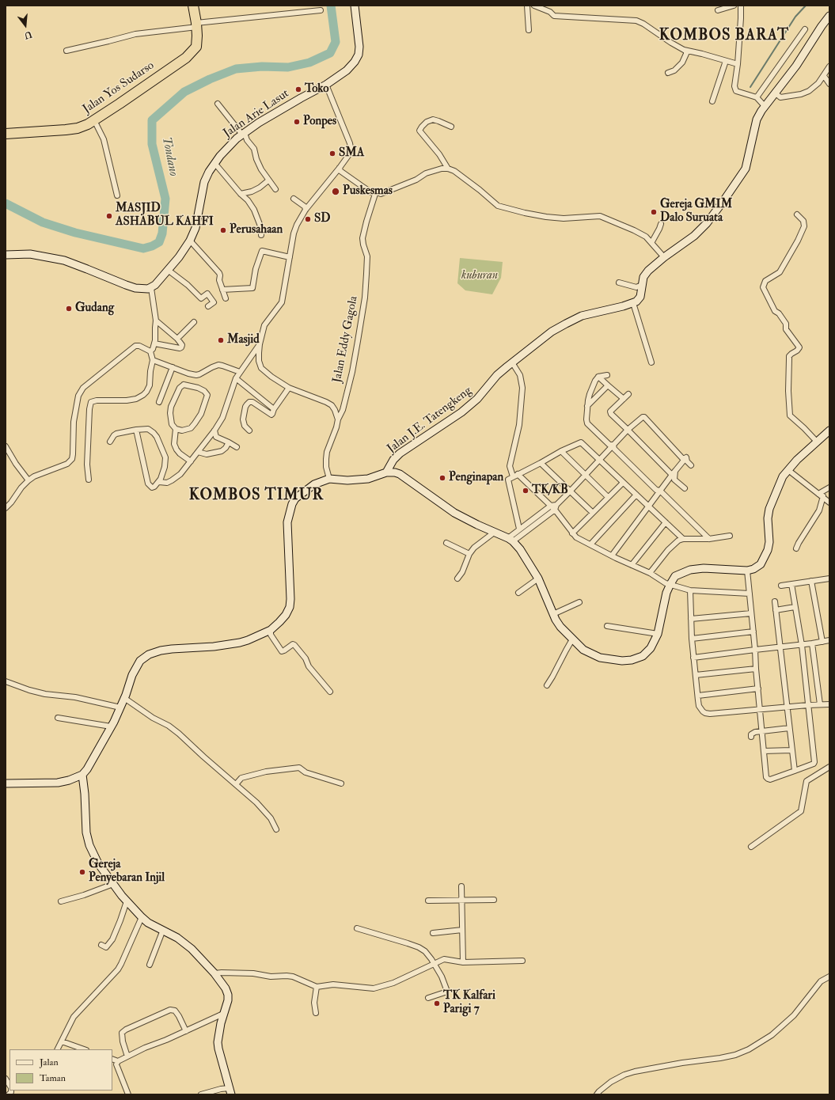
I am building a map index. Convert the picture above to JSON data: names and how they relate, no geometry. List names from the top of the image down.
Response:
{
  "streets": {
    "highway": ["Jalan Yos Sudarso"],
    "street": ["Jalan Arie Lasut", "Jalan Eddy Gagola", "Jalan J.E. Tatengkeng"]
  },
  "districts": ["KOMBOS BARAT", "KOMBOS TIMUR"],
  "water": ["Tondano"],
  "parks": ["kuburan"],
  "places": [
    "Toko",
    "Ponpes",
    "SMA",
    "Puskesmas",
    "Gereja GMIM Dalo Suruata",
    "MASJID ASHABUL KAHFI",
    "SD",
    "Perusahaan",
    "Gudang",
    "Masjid",
    "Penginapan",
    "TK/KB",
    "Gereja Penyebaran Injil",
    "TK Kalfari Parigi 7"
  ],
  "legend": ["Jalan", "Taman"],
  "north": "bottom"
}
